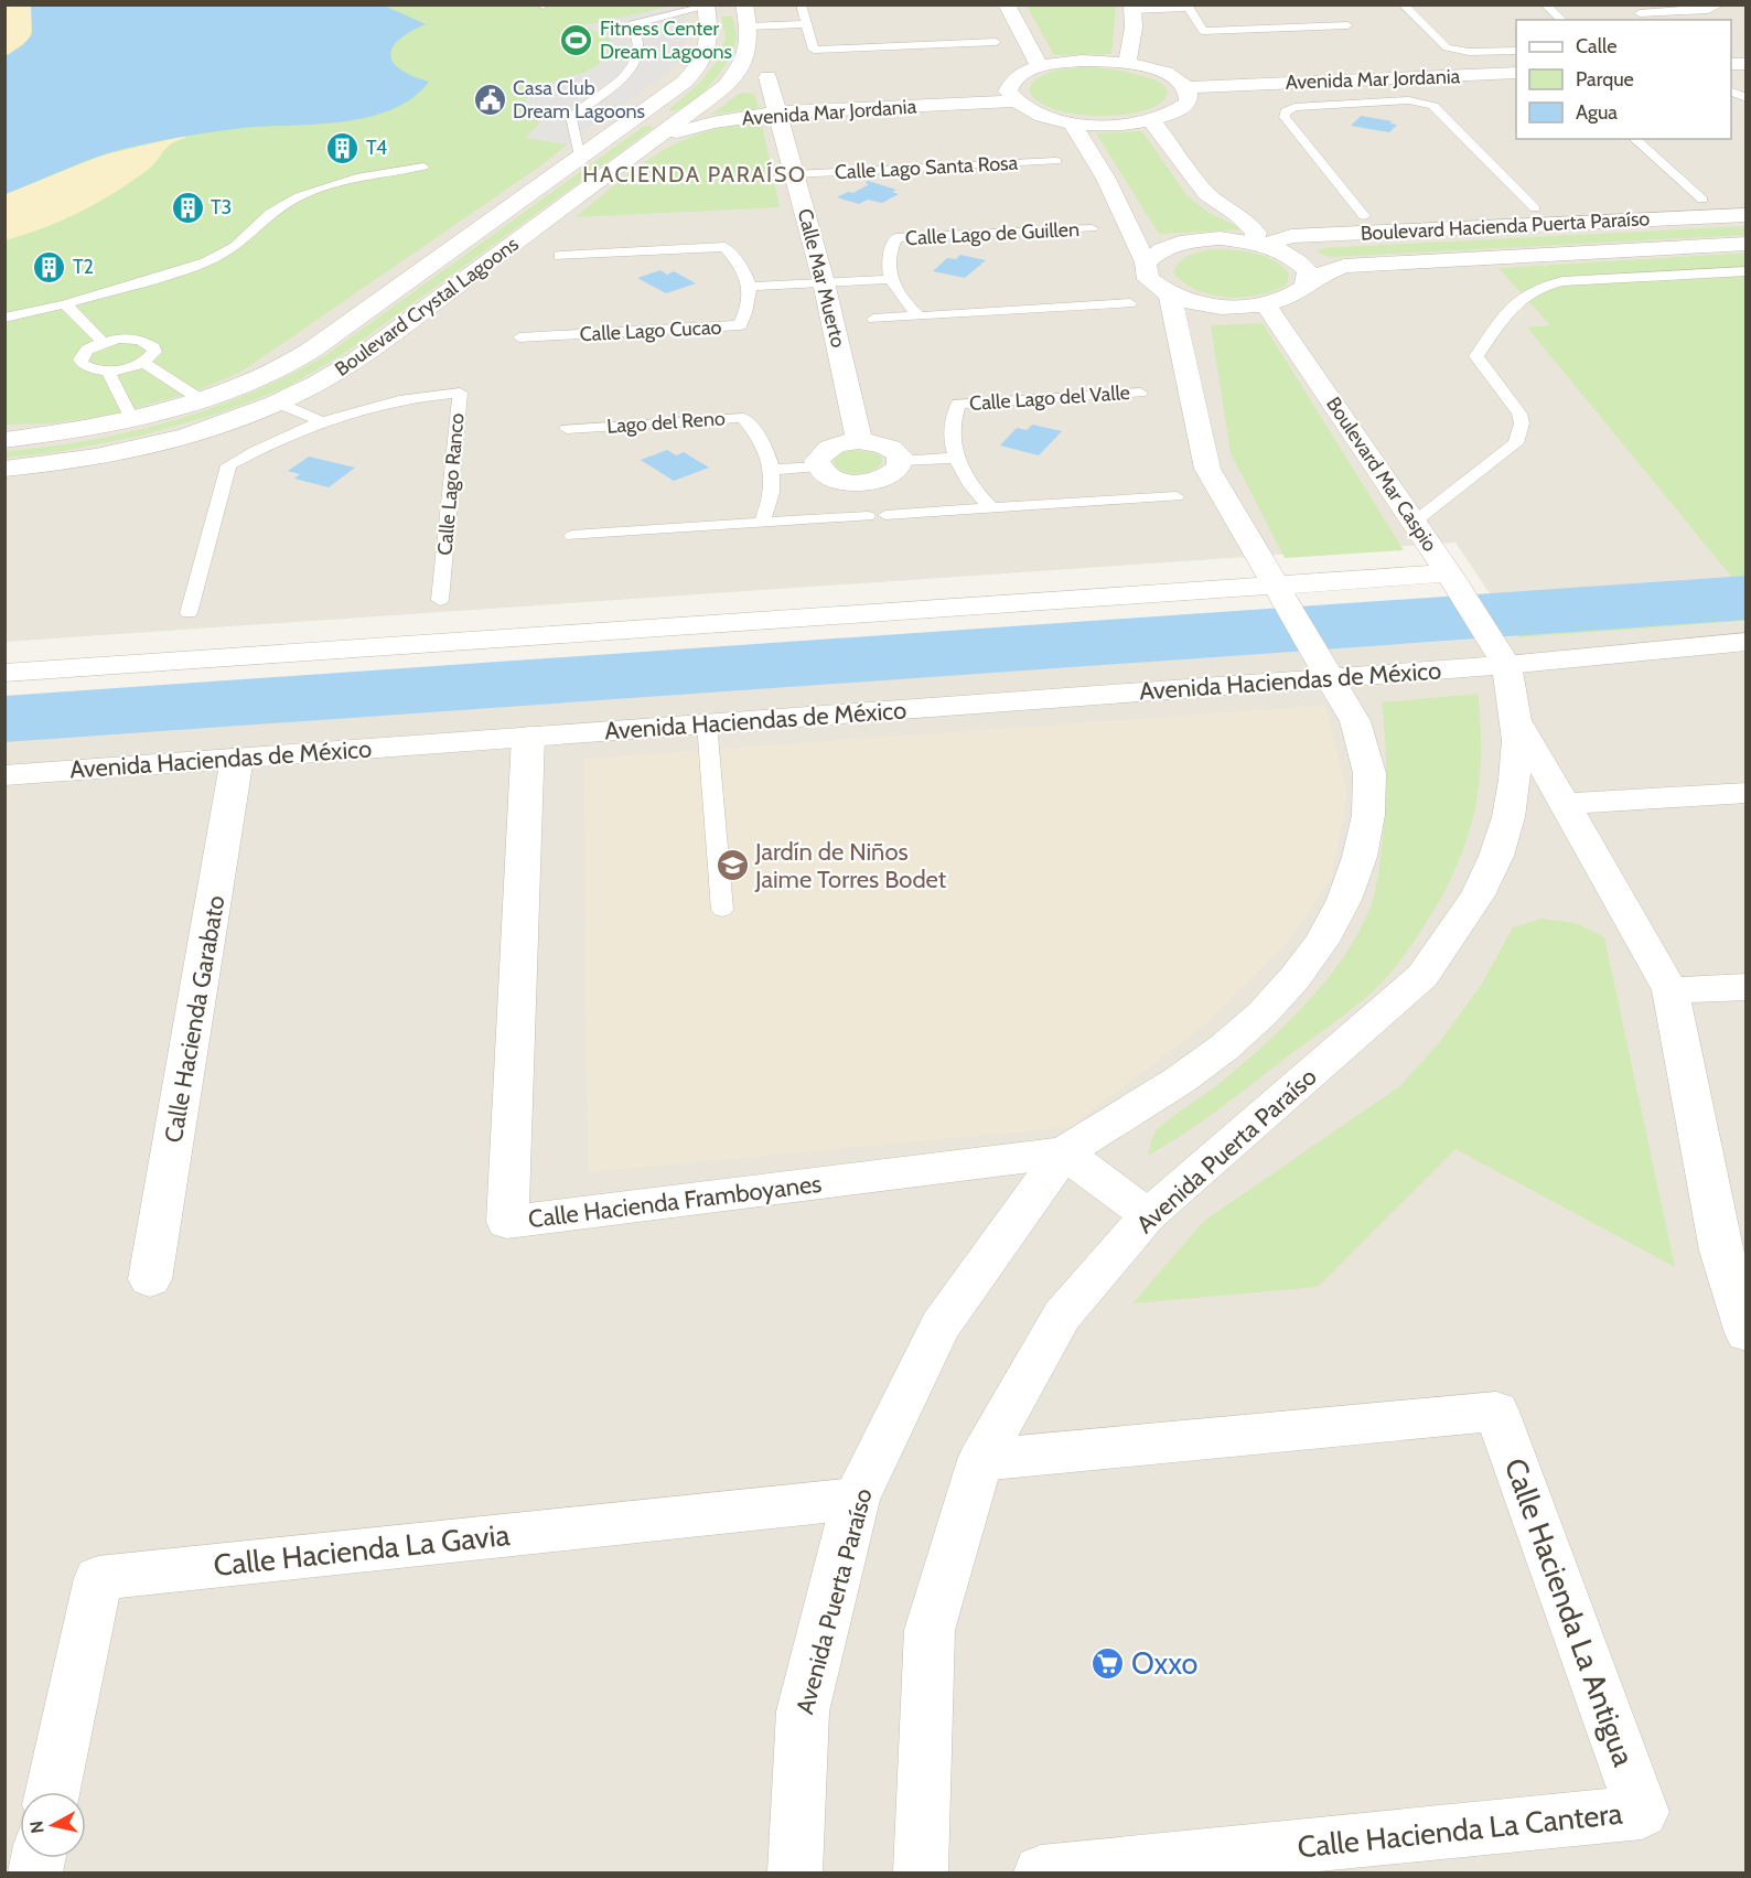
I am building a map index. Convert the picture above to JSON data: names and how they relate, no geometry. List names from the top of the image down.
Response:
{
  "streets": {
    "street": [
      "Avenida Mar Jordania",
      "Boulevard Hacienda Puerta Paraíso",
      "Calle Mar Muerto",
      "Boulevard Crystal Lagoons",
      "Boulevard Mar Caspio",
      "Avenida Haciendas de México",
      "Calle Hacienda Garabato",
      "Avenida Puerta Paraíso",
      "Calle Hacienda Framboyanes",
      "Calle Hacienda La Gavia",
      "Calle Hacienda La Antigua",
      "Calle Hacienda La Cantera"
    ],
    "lane": [
      "Calle Lago Santa Rosa",
      "Calle Lago de Guillen",
      "Calle Lago Cucao",
      "Calle Lago del Valle",
      "Lago del Reno",
      "Calle Lago Ranco"
    ]
  },
  "crossings": [
    ["Avenida Mar Jordania", "Calle Mar Muerto"],
    ["Avenida Mar Jordania", "Boulevard Crystal Lagoons"],
    ["Calle Lago Santa Rosa", "Calle Mar Muerto"],
    ["Boulevard Hacienda Puerta Paraíso", "Boulevard Mar Caspio"],
    ["Calle Lago de Guillen", "Calle Mar Muerto"],
    ["Calle Mar Muerto", "Boulevard Crystal Lagoons"],
    ["Boulevard Mar Caspio", "Avenida Haciendas de México"],
    ["Boulevard Mar Caspio", "Avenida Puerta Paraíso"],
    ["Avenida Haciendas de México", "Calle Hacienda Garabato"],
    ["Avenida Haciendas de México", "Avenida Puerta Paraíso"],
    ["Avenida Haciendas de México", "Calle Hacienda Framboyanes"],
    ["Avenida Puerta Paraíso", "Calle Hacienda Framboyanes"],
    ["Avenida Puerta Paraíso", "Calle Hacienda La Gavia"],
    ["Avenida Puerta Paraíso", "Calle Hacienda La Antigua"],
    ["Calle Hacienda La Antigua", "Calle Hacienda La Cantera"]
  ],
  "districts": ["HACIENDA PARAÍSO"],
  "places": {
    "sports": ["Fitness Center Dream Lagoons"],
    "public building": ["Casa Club Dream Lagoons"],
    "building": ["T4", "T3", "T2"],
    "school or university": ["Jardín de Niños Jaime Torres Bodet"],
    "supermarket": ["Oxxo"]
  },
  "legend": ["Calle", "Parque", "Agua"],
  "north": "left"
}
